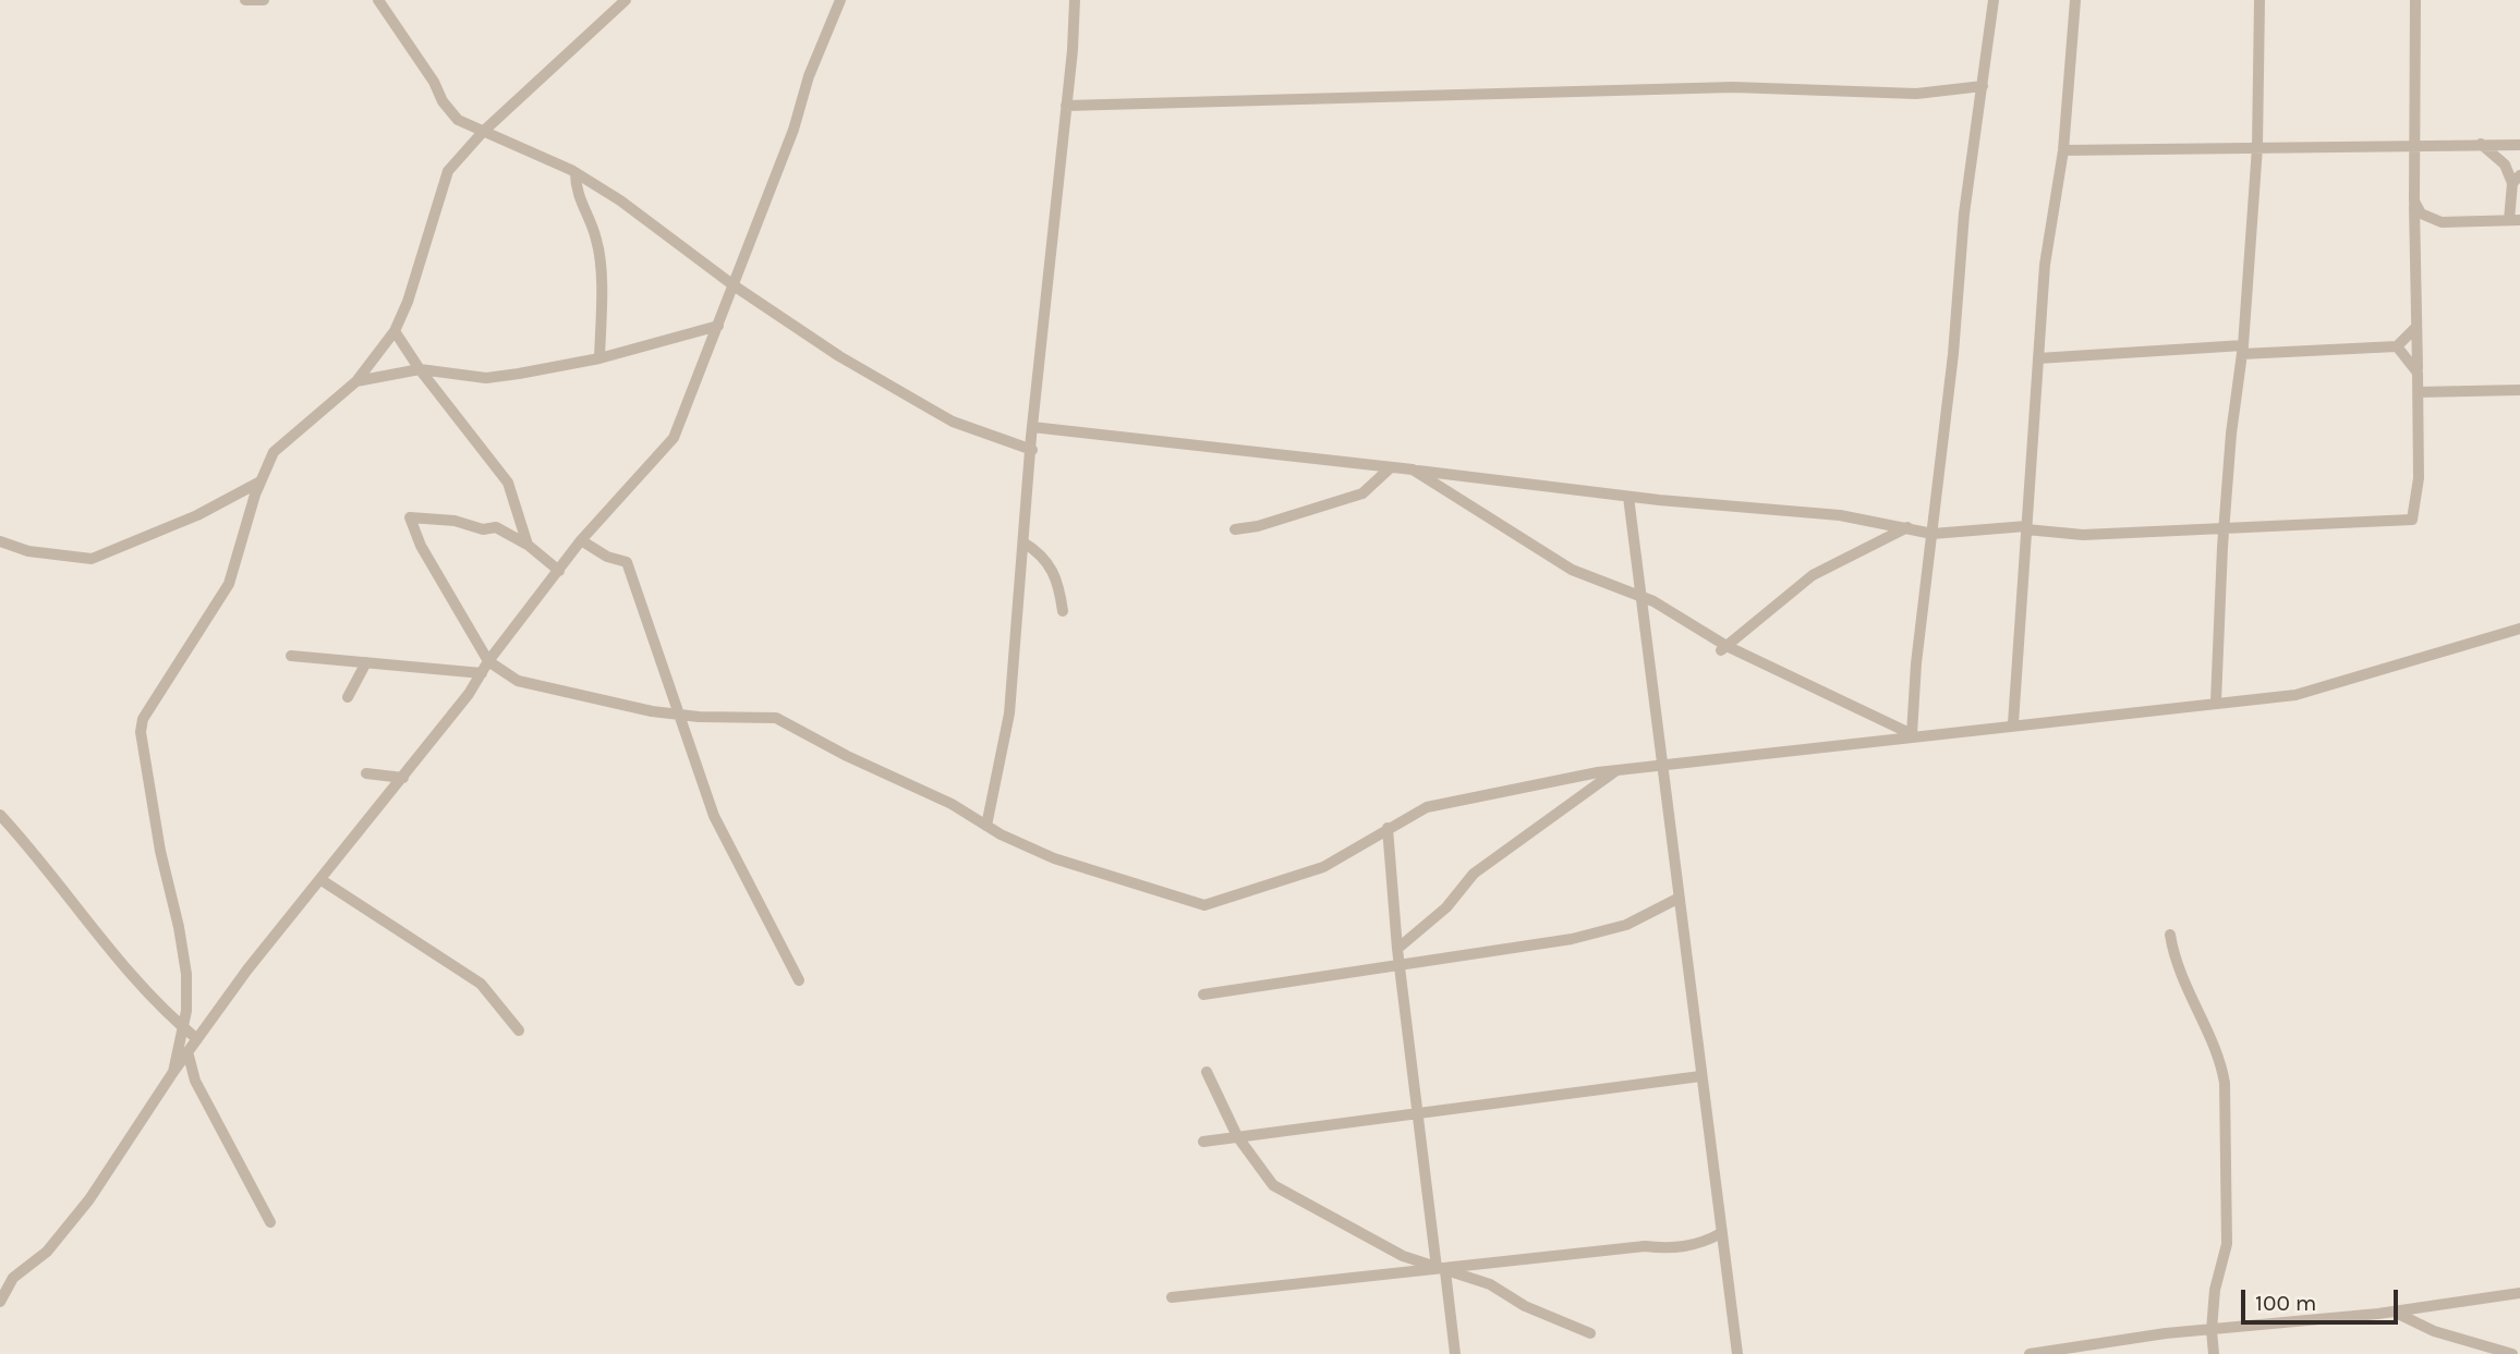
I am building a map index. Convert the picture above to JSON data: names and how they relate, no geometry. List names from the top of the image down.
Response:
{
  "scale_bar": "100 m"
}
